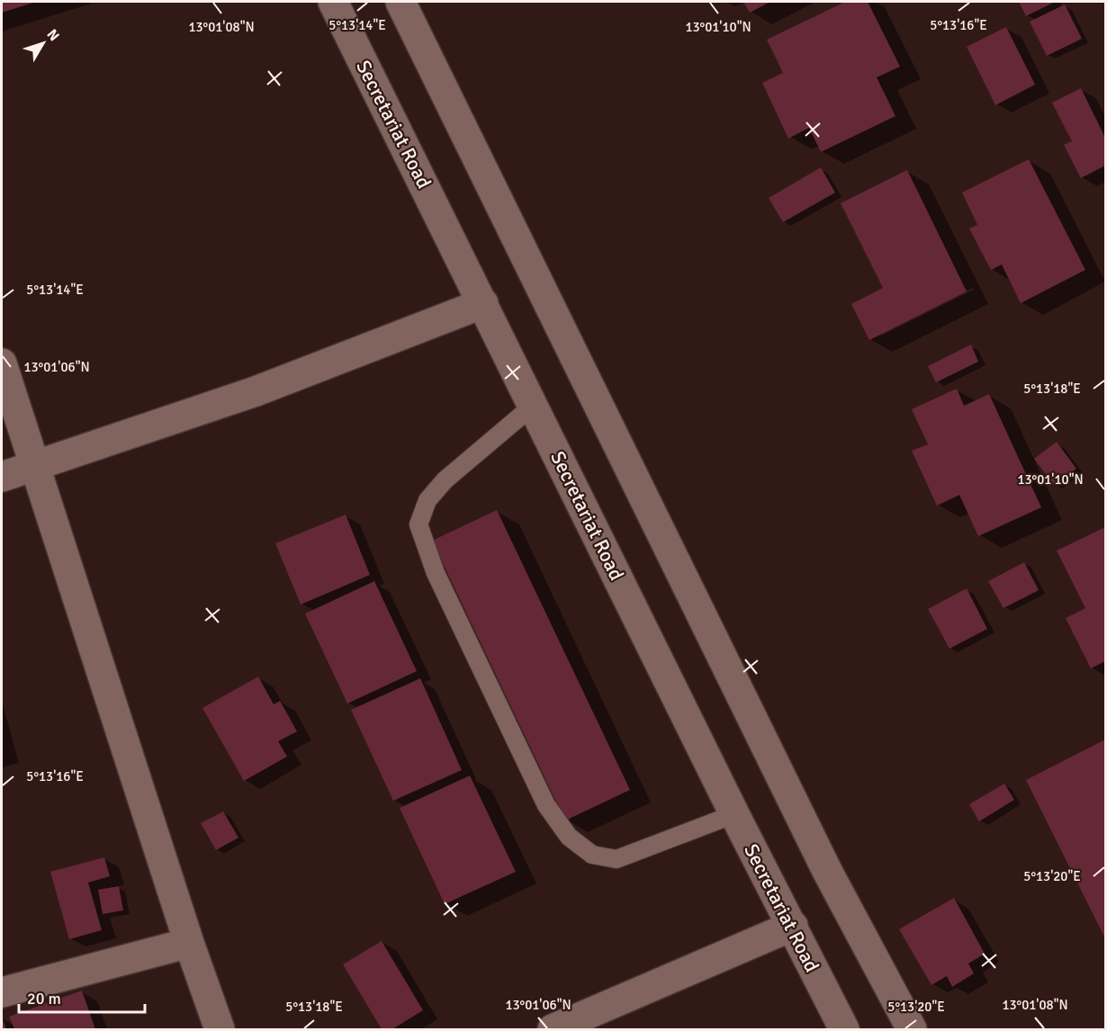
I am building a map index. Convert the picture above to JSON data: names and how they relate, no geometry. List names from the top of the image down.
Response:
{
  "streets": {
    "street": ["Secretariat Road"]
  },
  "scale_bar": "20 m",
  "north": "top right",
  "coordinates": [
    "5°13'14\"E",
    "5°13'16\"E",
    "13°01'08\"N",
    "13°01'10\"N",
    "13°01'06\"N",
    "5°13'18\"E",
    "5°13'20\"E"
  ]
}
